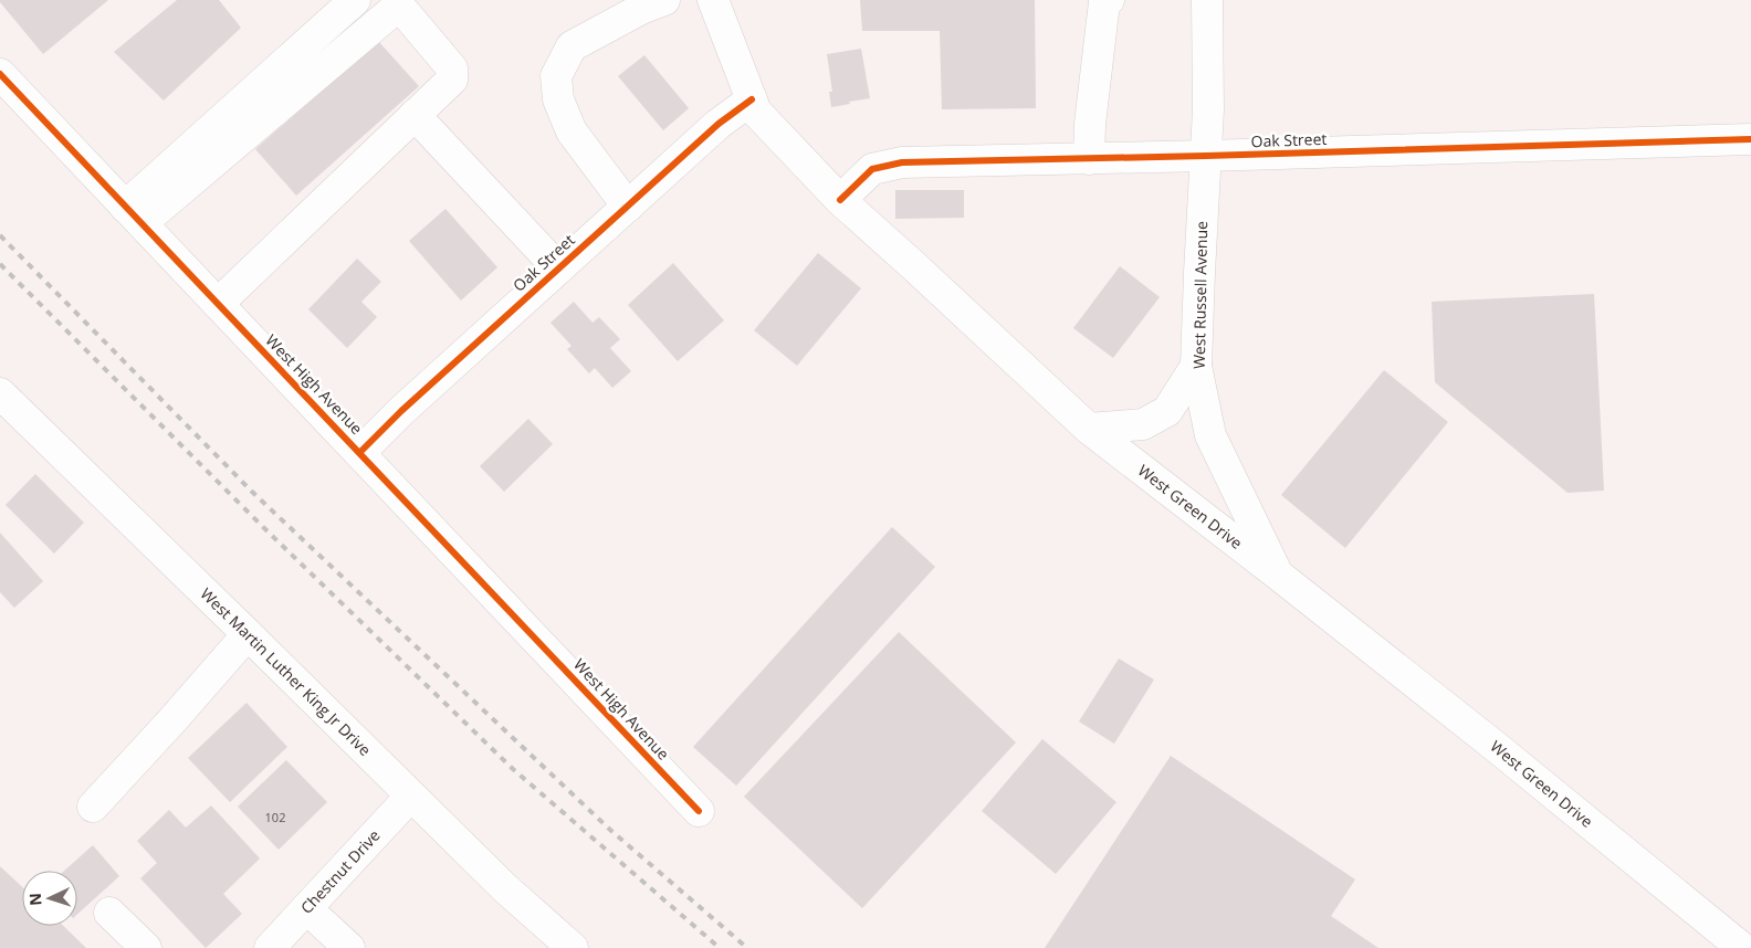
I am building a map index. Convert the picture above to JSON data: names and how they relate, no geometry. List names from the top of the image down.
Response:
{
  "streets": {
    "main road": [
      "Oak Street",
      "West Russell Avenue",
      "West High Avenue",
      "West Green Drive",
      "West Martin Luther King Jr Drive",
      "Chestnut Drive"
    ]
  },
  "crossings": [
    ["Oak Street", "West Russell Avenue"],
    ["Oak Street", "West High Avenue"],
    ["Oak Street", "West Green Drive"],
    ["West Russell Avenue", "West Green Drive"],
    ["West Martin Luther King Jr Drive", "Chestnut Drive"]
  ],
  "house_numbers": ["102"],
  "north": "left"
}
